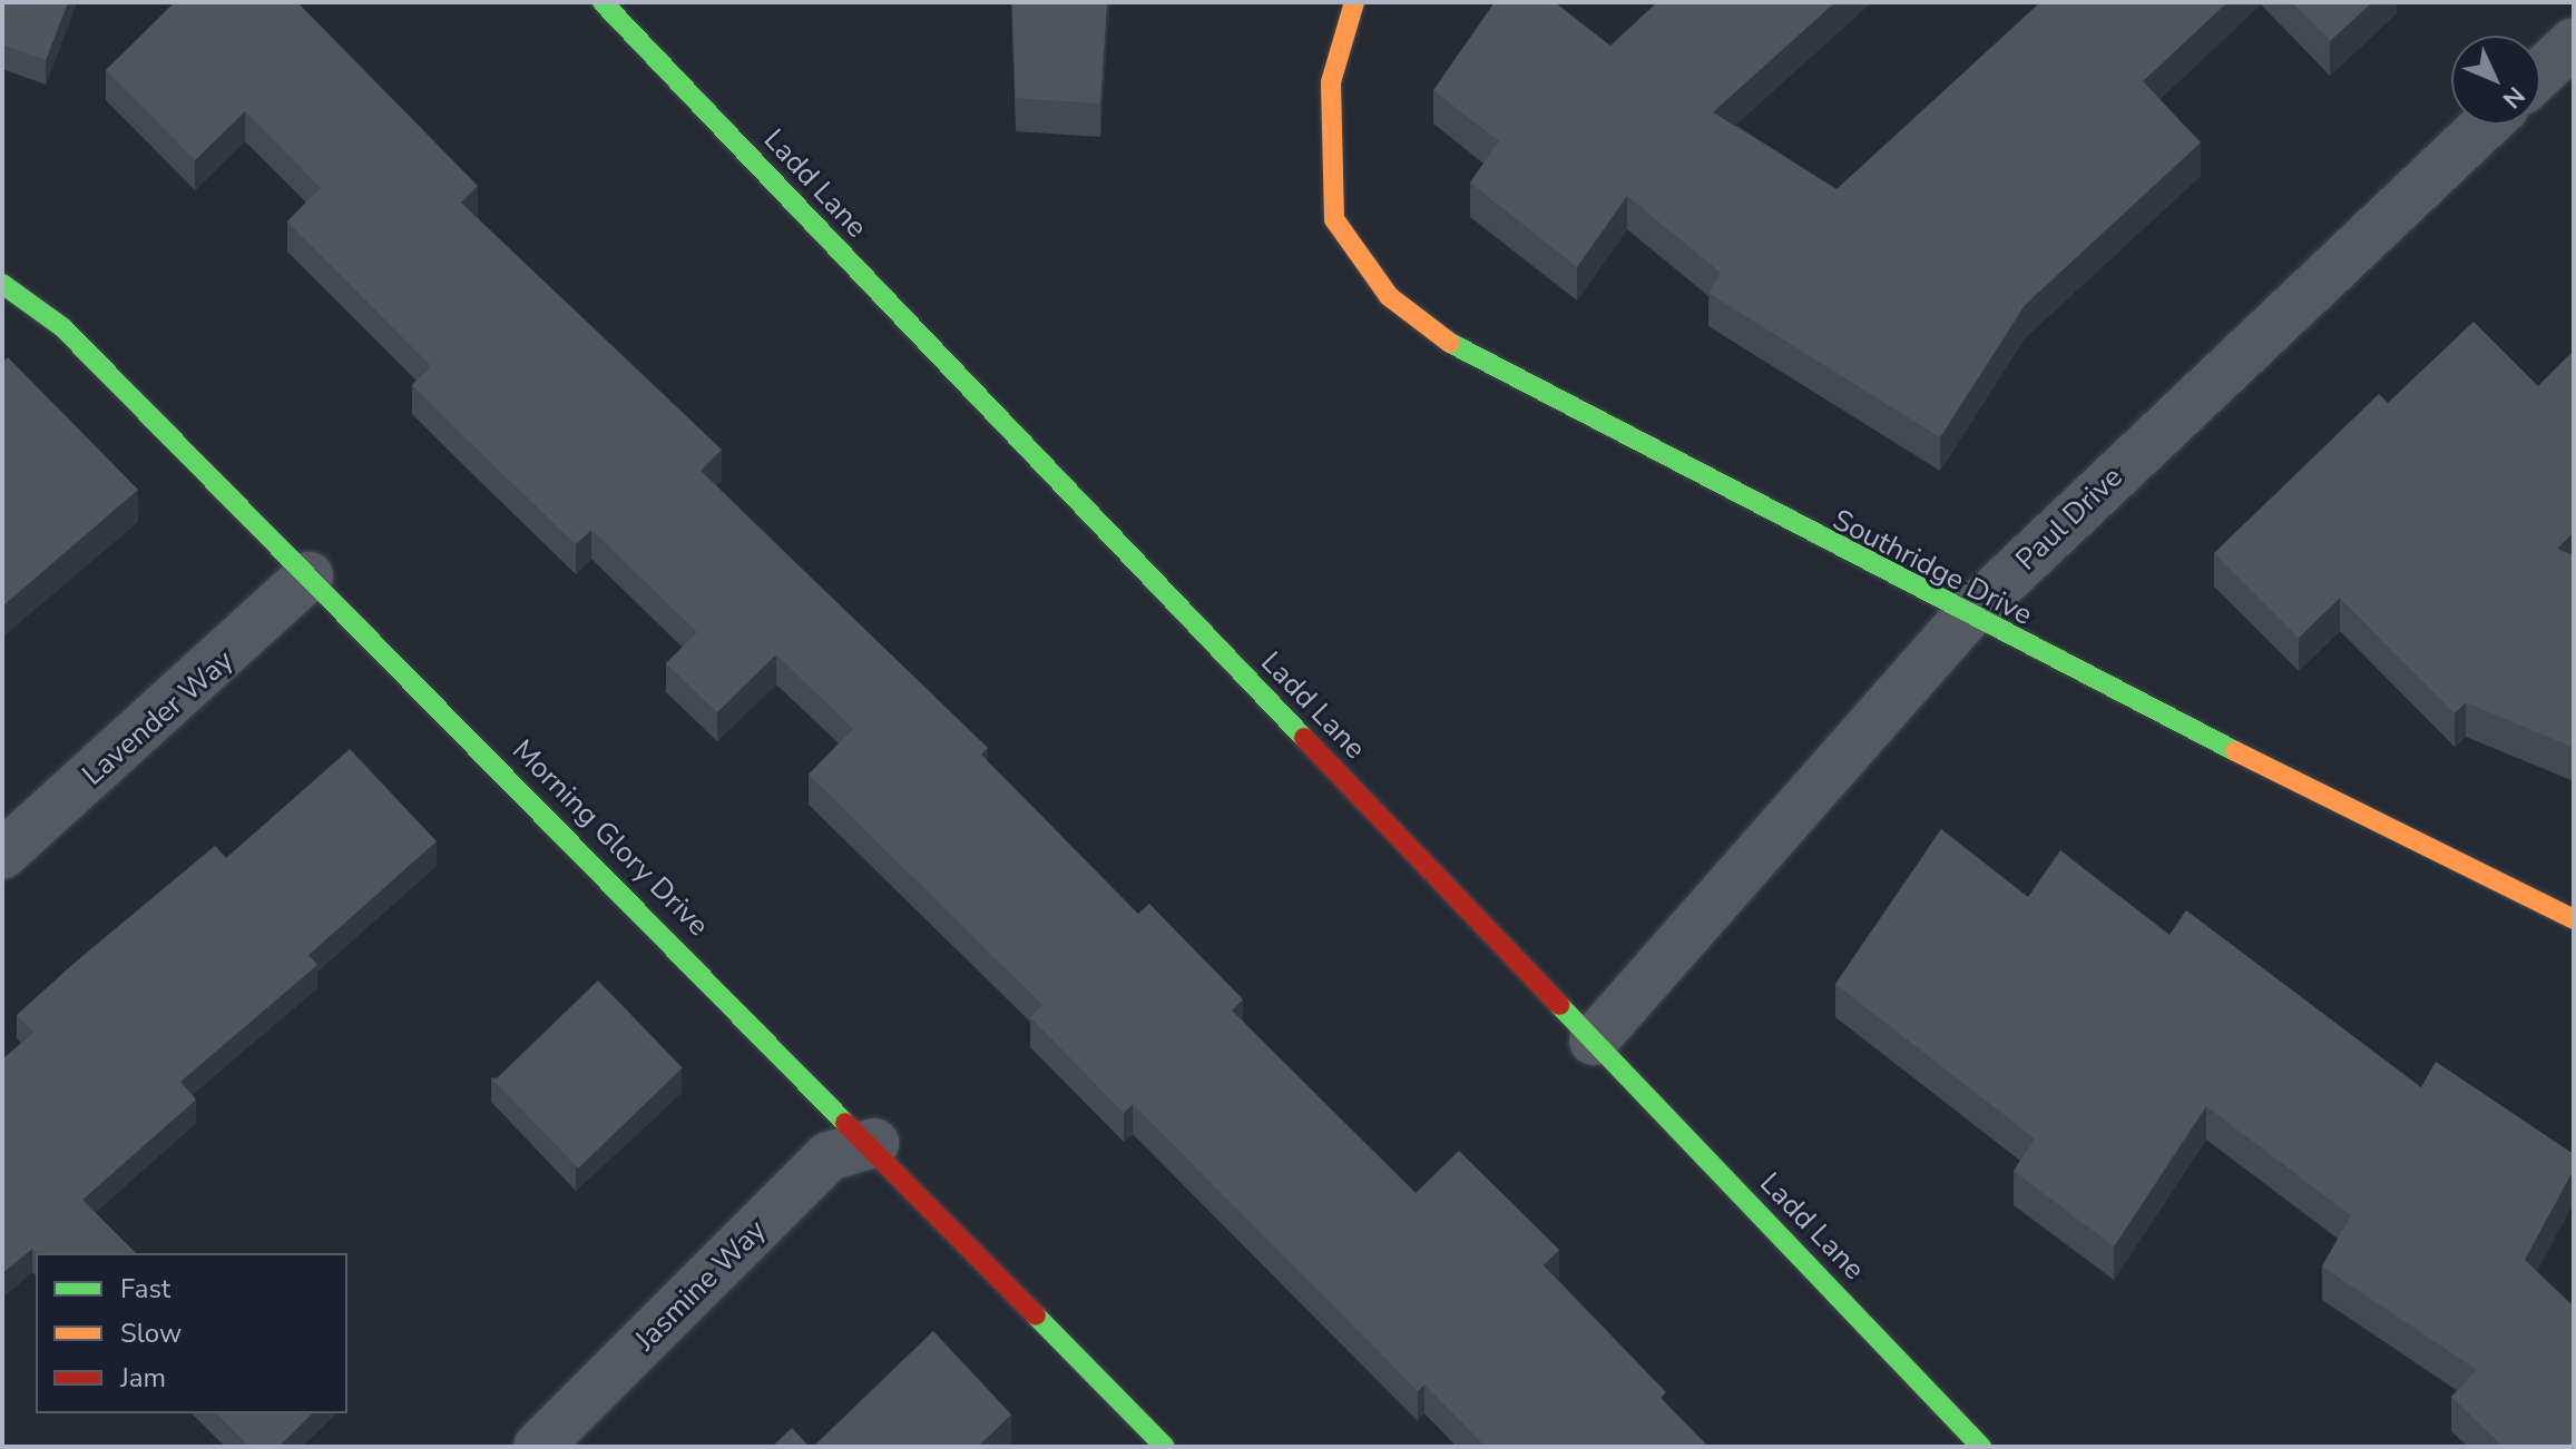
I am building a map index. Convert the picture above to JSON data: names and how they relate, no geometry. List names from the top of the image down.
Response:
{
  "streets": {
    "street": [
      "Ladd Lane",
      "Paul Drive",
      "Southridge Drive",
      "Lavender Way",
      "Morning Glory Drive",
      "Jasmine Way"
    ]
  },
  "crossings": [
    ["Ladd Lane", "Paul Drive"],
    ["Paul Drive", "Southridge Drive"],
    ["Lavender Way", "Morning Glory Drive"],
    ["Morning Glory Drive", "Jasmine Way"]
  ],
  "legend": ["Fast", "Slow", "Jam"],
  "north": "bottom right"
}
